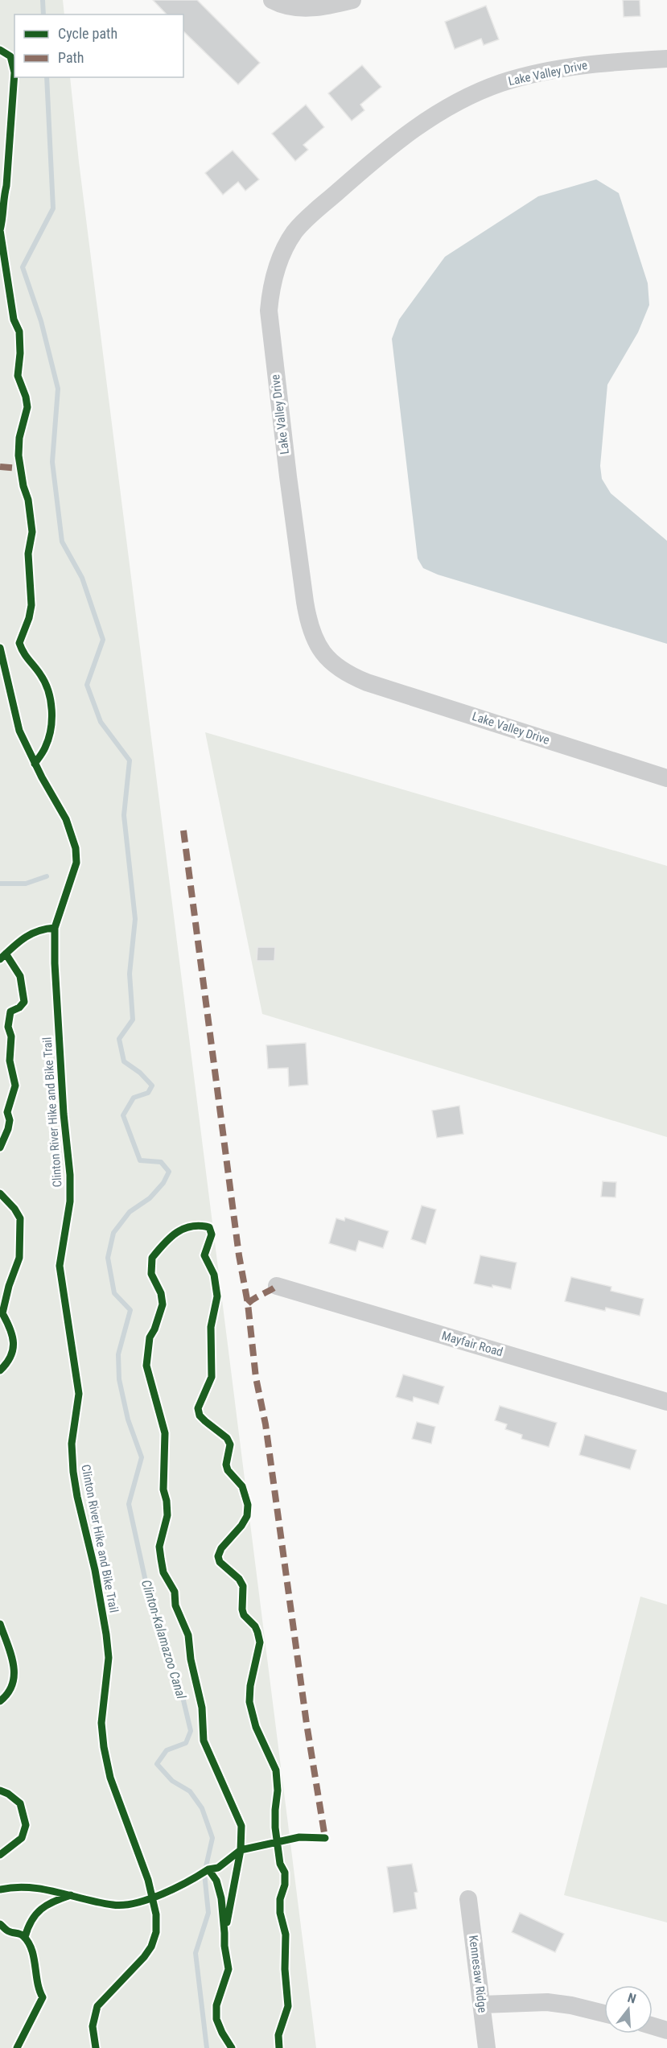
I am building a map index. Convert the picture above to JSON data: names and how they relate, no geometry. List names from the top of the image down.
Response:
{
  "streets": {
    "street": ["Lake Valley Drive", "Mayfair Road", "Kennesaw Ridge"],
    "cycle path": ["Clinton River Hike and Bike Trail"]
  },
  "water": ["Clinton-Kalamazoo Canal"],
  "legend": ["Cycle path", "Path"],
  "north": "top"
}
